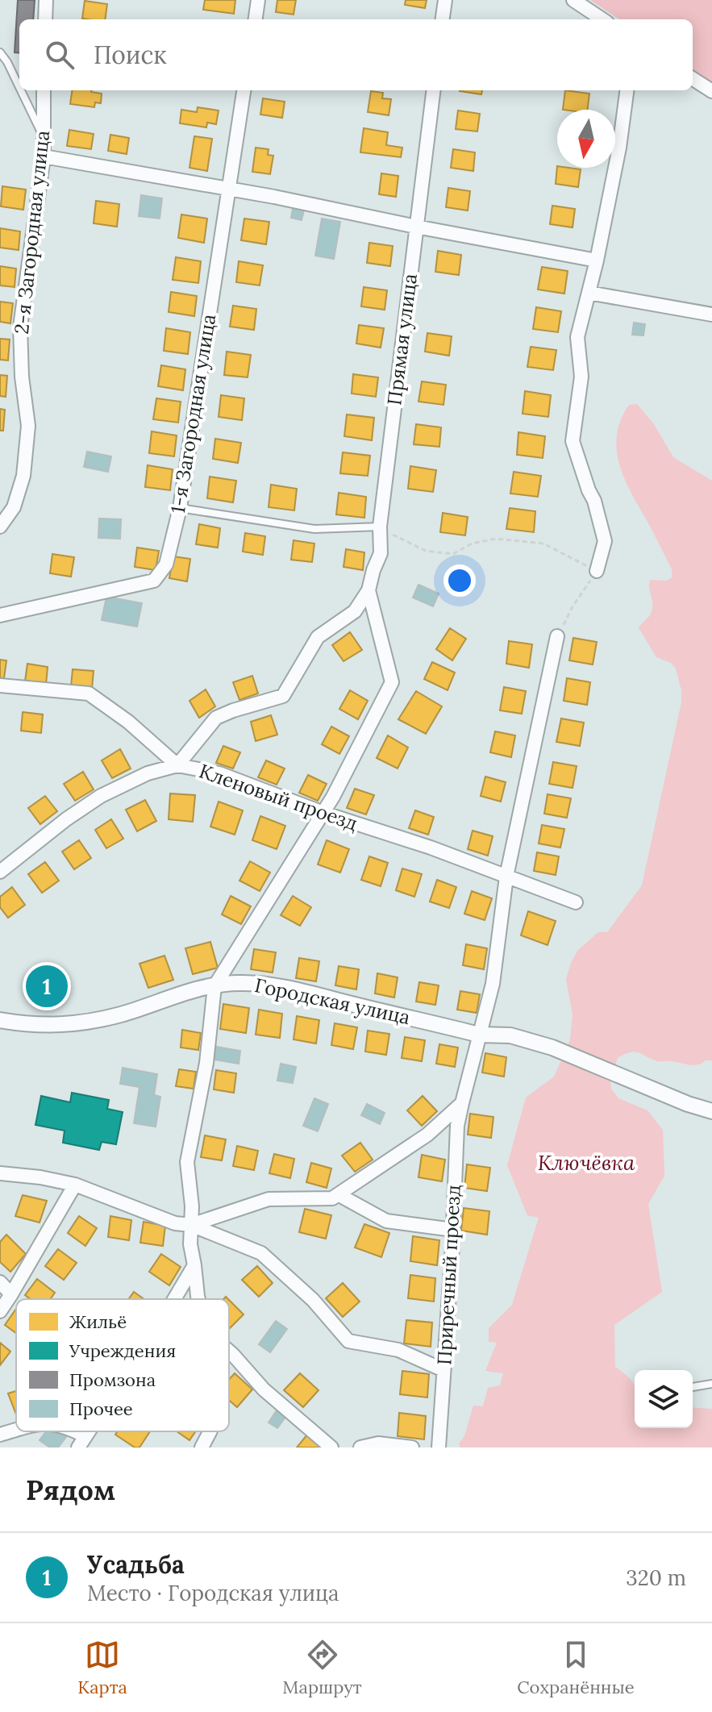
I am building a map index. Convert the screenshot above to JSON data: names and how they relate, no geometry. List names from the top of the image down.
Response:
{
  "streets": {
    "street": [
      "2-я Загородная улица",
      "Прямая улица",
      "1-я Загородная улица",
      "Кленовый проезд",
      "Городская улица",
      "Приречный проезд"
    ]
  },
  "crossings": [
    ["Кленовый проезд", "Приречный проезд"],
    ["Городская улица", "Приречный проезд"]
  ],
  "water": ["Ключёвка"],
  "legend": [
    "Жильё",
    "Учреждения",
    "Промзона",
    "Прочее"
  ],
  "north": "bottom",
  "page": {
    "search": "Поиск",
    "pins": "1",
    "heading": "Рядом",
    "list": [
      {
        "mark": "1",
        "name": "Усадьба",
        "note": "Место · Городская улица",
        "value": "320 m"
      }
    ],
    "nav": ["Карта", "Маршрут", "Сохранённые"]
  }
}
